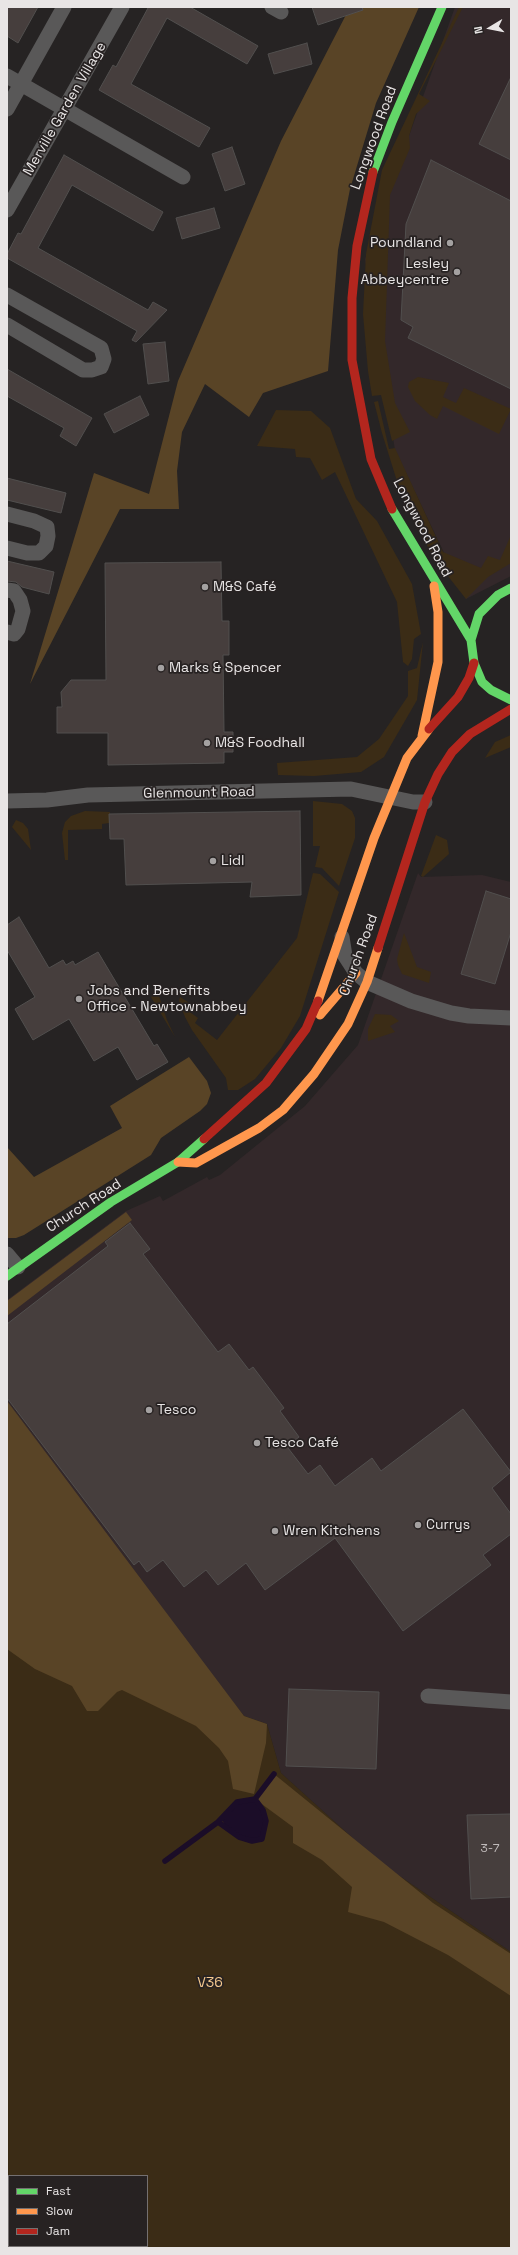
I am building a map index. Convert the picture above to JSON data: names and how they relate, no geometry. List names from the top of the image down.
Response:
{
  "streets": {
    "street": [
      "Merville Garden Village",
      "Longwood Road",
      "Glenmount Road",
      "Church Road"
    ]
  },
  "crossings": [
    ["Glenmount Road", "Church Road"]
  ],
  "parks": ["V36"],
  "places": [
    "Poundland",
    "Lesley Abbeycentre",
    "M&S Café",
    "Marks & Spencer",
    "M&S Foodhall",
    "Lidl",
    "Jobs and Benefits Office - Newtownabbey",
    "Tesco",
    "Tesco Café",
    "Currys",
    "Wren Kitchens"
  ],
  "house_numbers": ["3-7"],
  "legend": ["Fast", "Slow", "Jam"],
  "north": "left"
}
